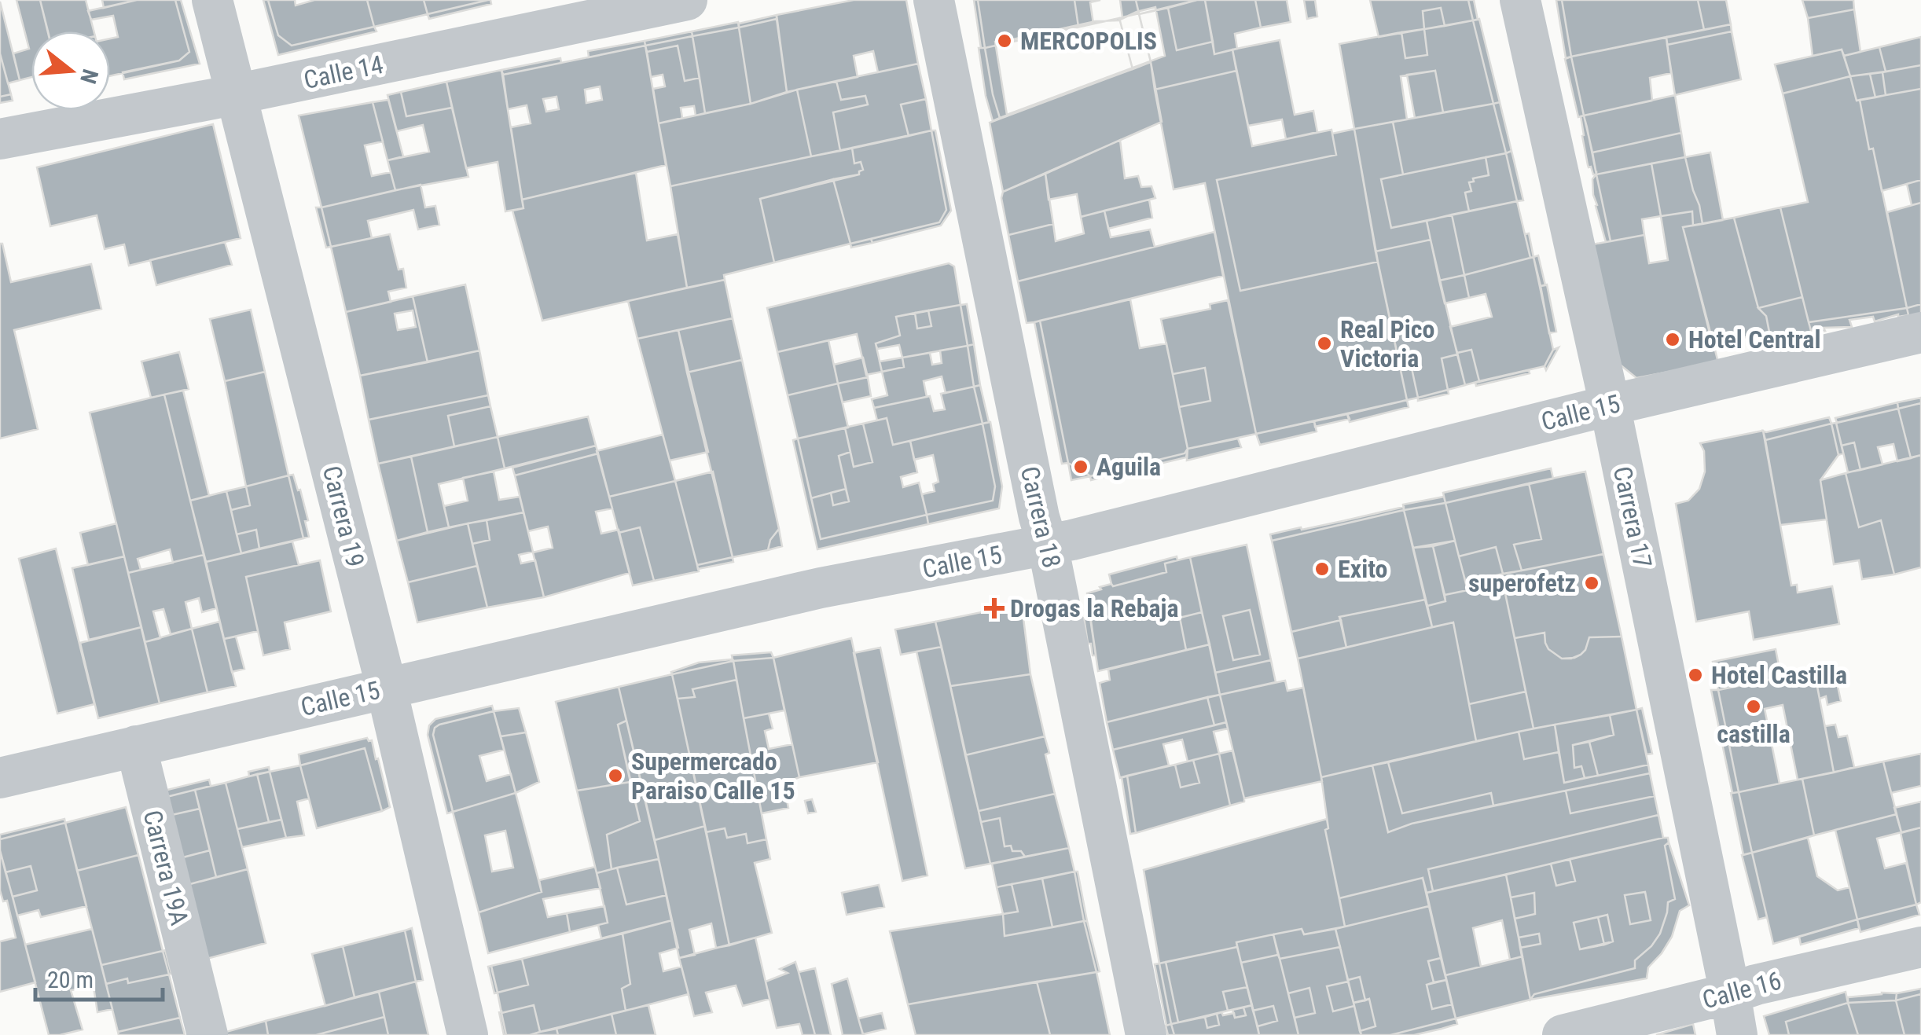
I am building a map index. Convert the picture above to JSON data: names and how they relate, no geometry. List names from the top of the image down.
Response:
{
  "streets": {
    "street": [
      "Calle 14",
      "Calle 15",
      "Carrera 19",
      "Carrera 18",
      "Carrera 17",
      "Carrera 19A",
      "Calle 16"
    ]
  },
  "crossings": [
    ["Calle 14", "Carrera 19"],
    ["Calle 15", "Carrera 19"],
    ["Calle 15", "Carrera 18"],
    ["Calle 15", "Carrera 17"],
    ["Calle 15", "Carrera 19A"],
    ["Carrera 17", "Calle 16"]
  ],
  "places": {
    "other": [
      "MERCOPOLIS",
      "Hotel Central",
      "Real Pico Victoria",
      "Aguila",
      "Exito",
      "superofetz",
      "Hotel Castilla",
      "castilla",
      "Supermercado Paraiso Calle 15"
    ],
    "health": ["Drogas la Rebaja"]
  },
  "scale_bar": "20 m",
  "north": "right"
}
